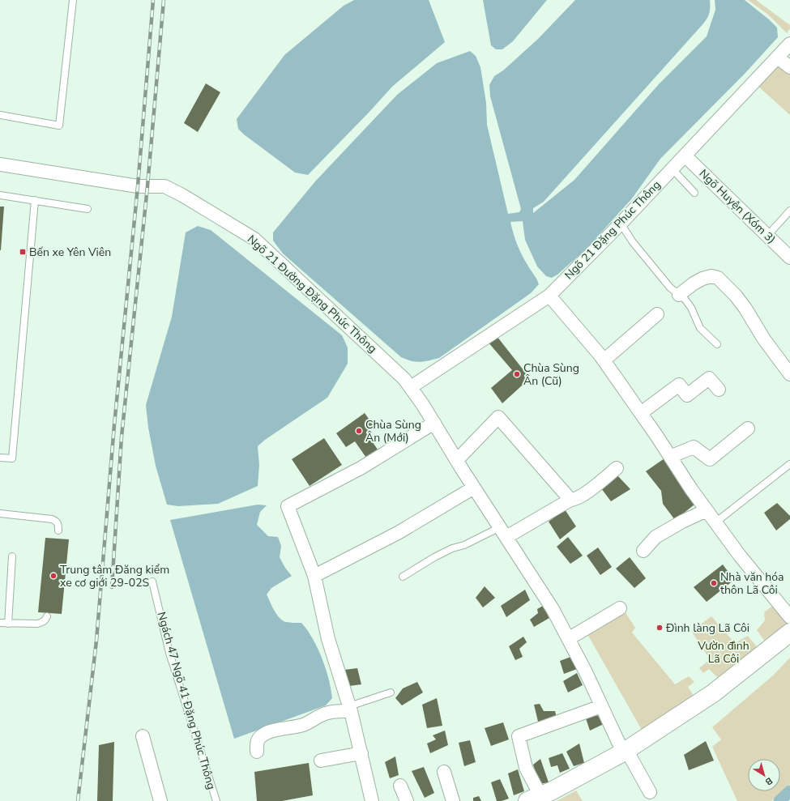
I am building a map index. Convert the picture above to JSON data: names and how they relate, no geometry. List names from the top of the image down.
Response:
{
  "streets": {
    "street": ["Ngõ Huyện (Xóm 3)", "Ngõ 21 Đặng Phúc Thông", "Ngõ 21 Đường Đặng Phúc Thông"],
    "lane": ["Ngách 47 Ngõ 41 Đặng Phúc Thông"]
  },
  "crossings": [
    ["Ngõ Huyện (Xóm 3)", "Ngõ 21 Đặng Phúc Thông"],
    ["Ngõ 21 Đặng Phúc Thông", "Ngõ 21 Đường Đặng Phúc Thông"]
  ],
  "parks": ["Vườn đình Lã Côi"],
  "places": {
    "transit": ["Bến xe Yên Viên"],
    "other": [
      "Chùa Sùng Ân (Cũ)",
      "Chùa Sùng Ân (Mới)",
      "Trung tâm Đăng kiểm xe cơ giới 29-02S",
      "Nhà văn hóa thôn Lã Côi",
      "Đình làng Lã Côi"
    ]
  },
  "north": "bottom right"
}
